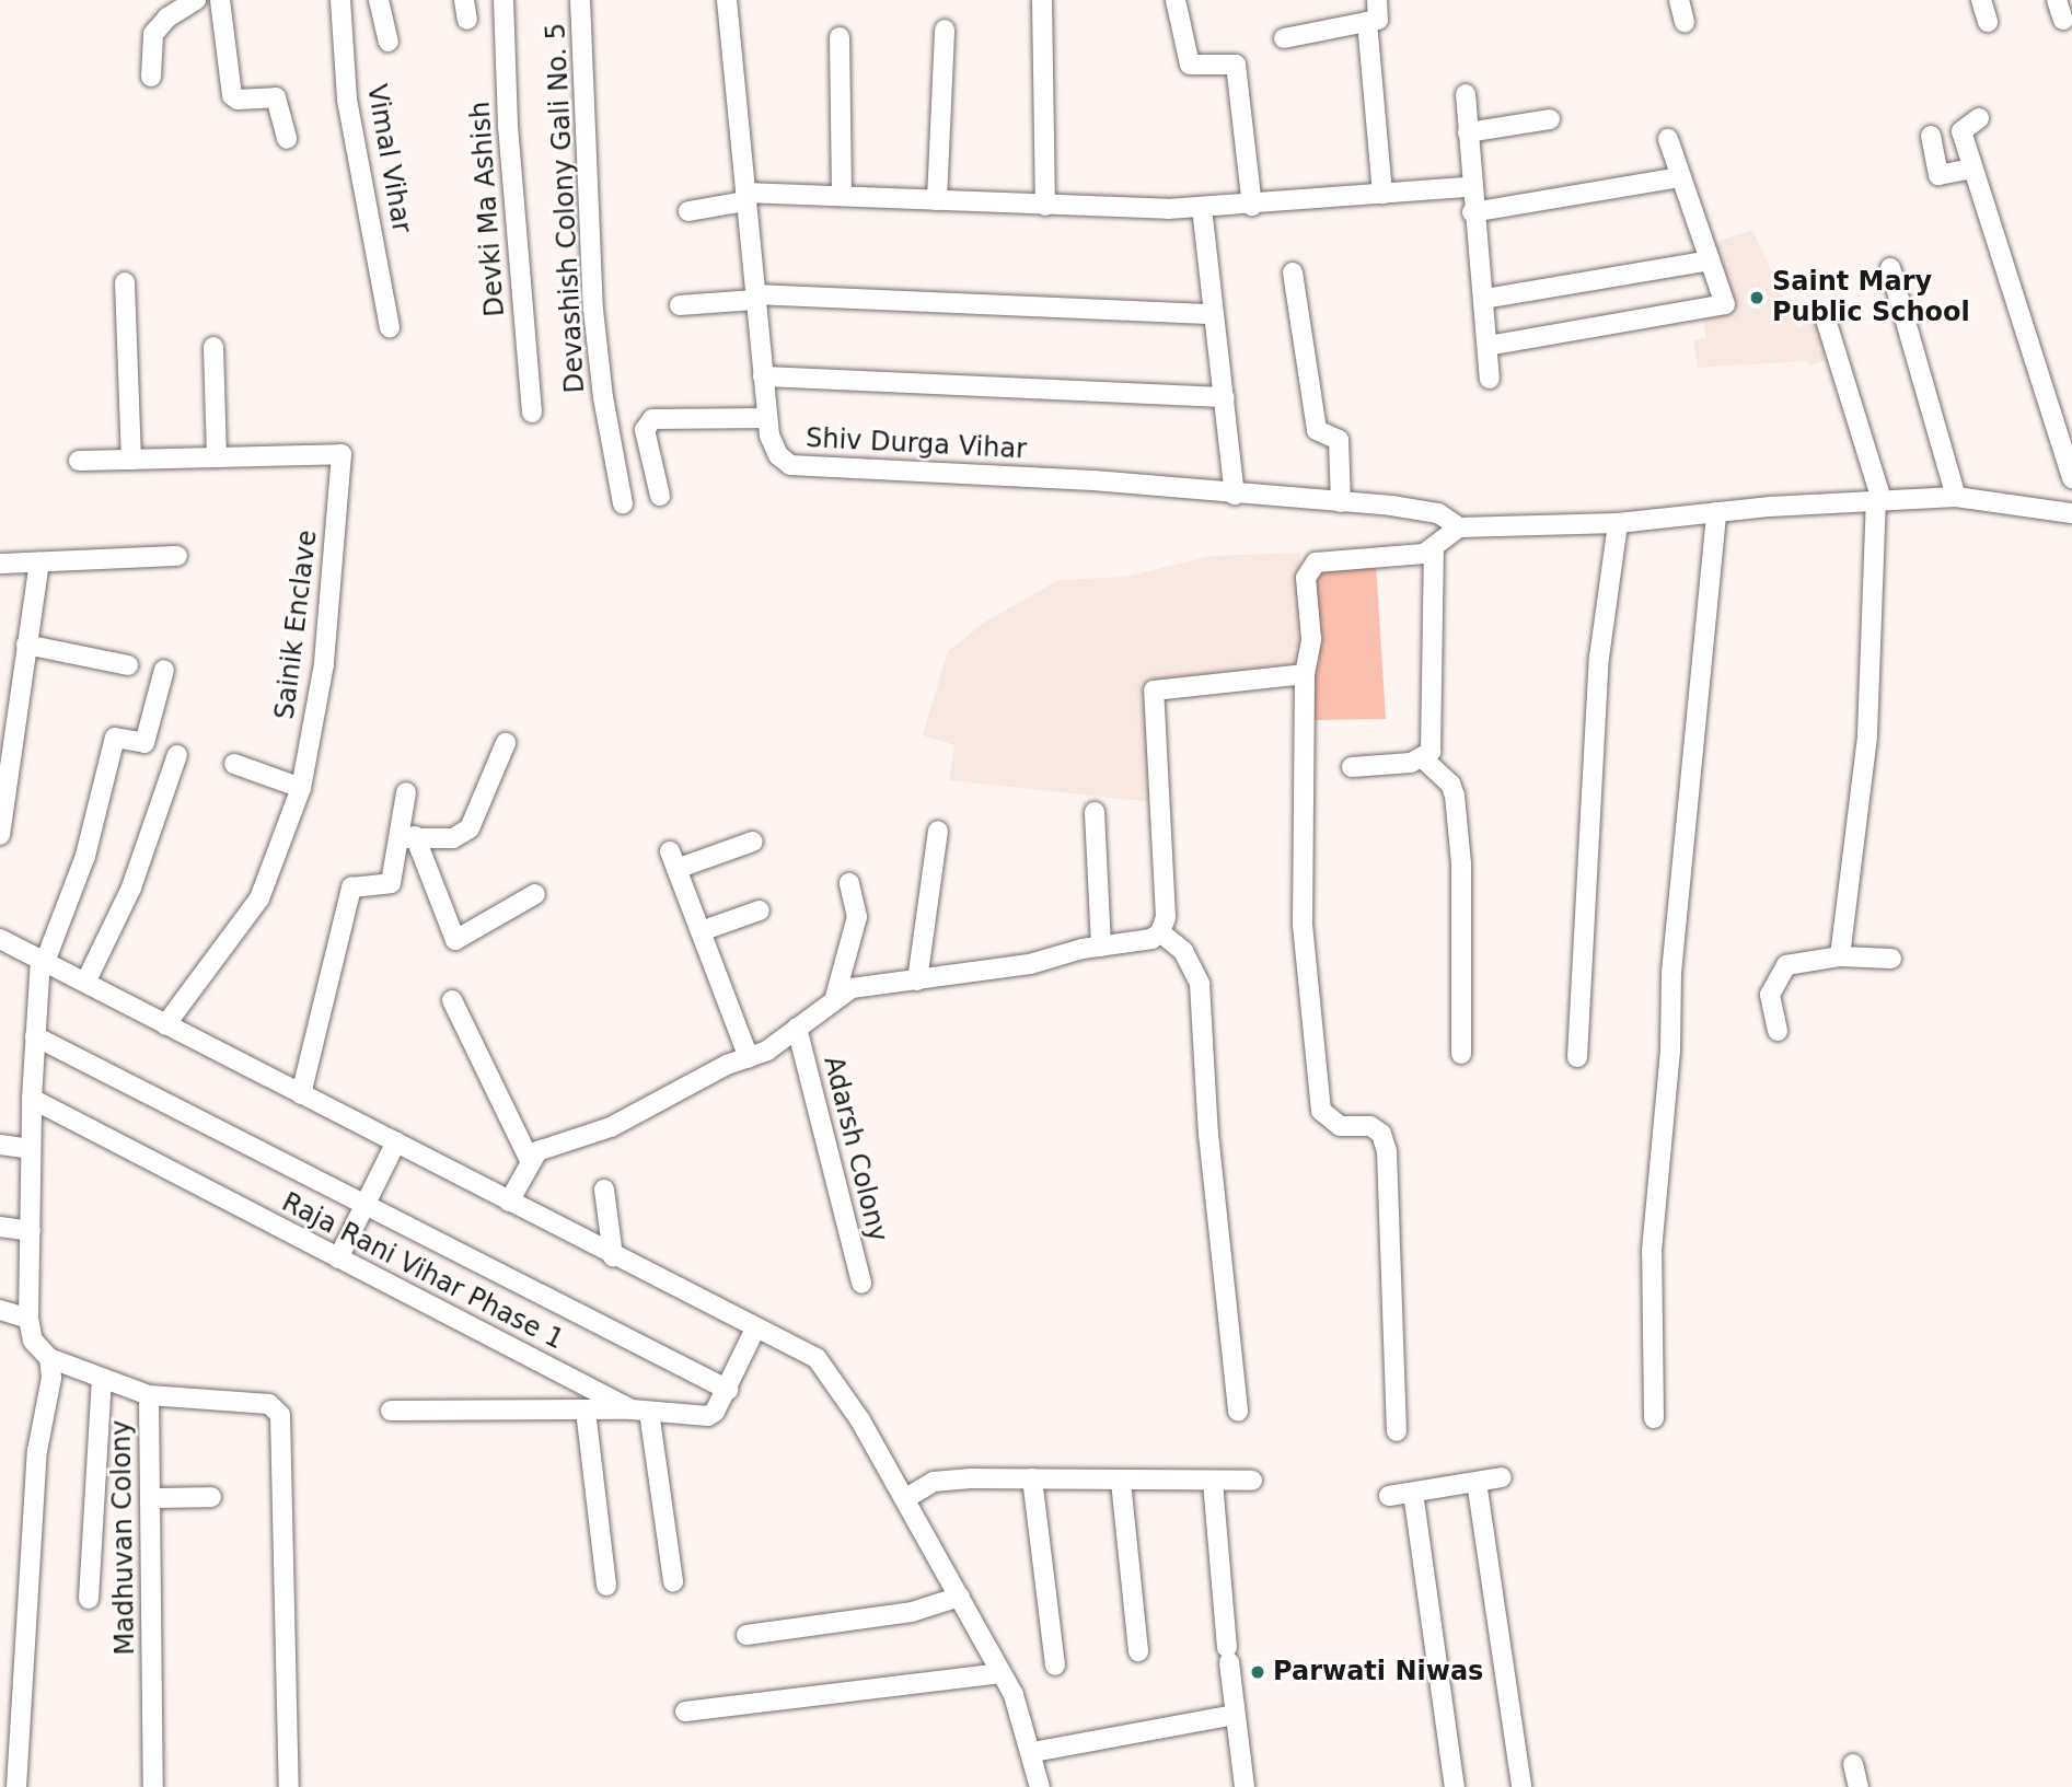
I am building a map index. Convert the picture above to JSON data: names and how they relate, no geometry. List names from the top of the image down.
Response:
{
  "streets": {
    "street": [
      "Vimal Vihar",
      "Devashish Colony Gali No. 5",
      "Devki Ma Ashish",
      "Shiv Durga Vihar",
      "Sainik Enclave",
      "Adarsh Colony",
      "Raja Rani Vihar Phase 1",
      "Madhuvan Colony"
    ]
  },
  "places": ["Saint Mary Public School", "Parwati Niwas"]
}
